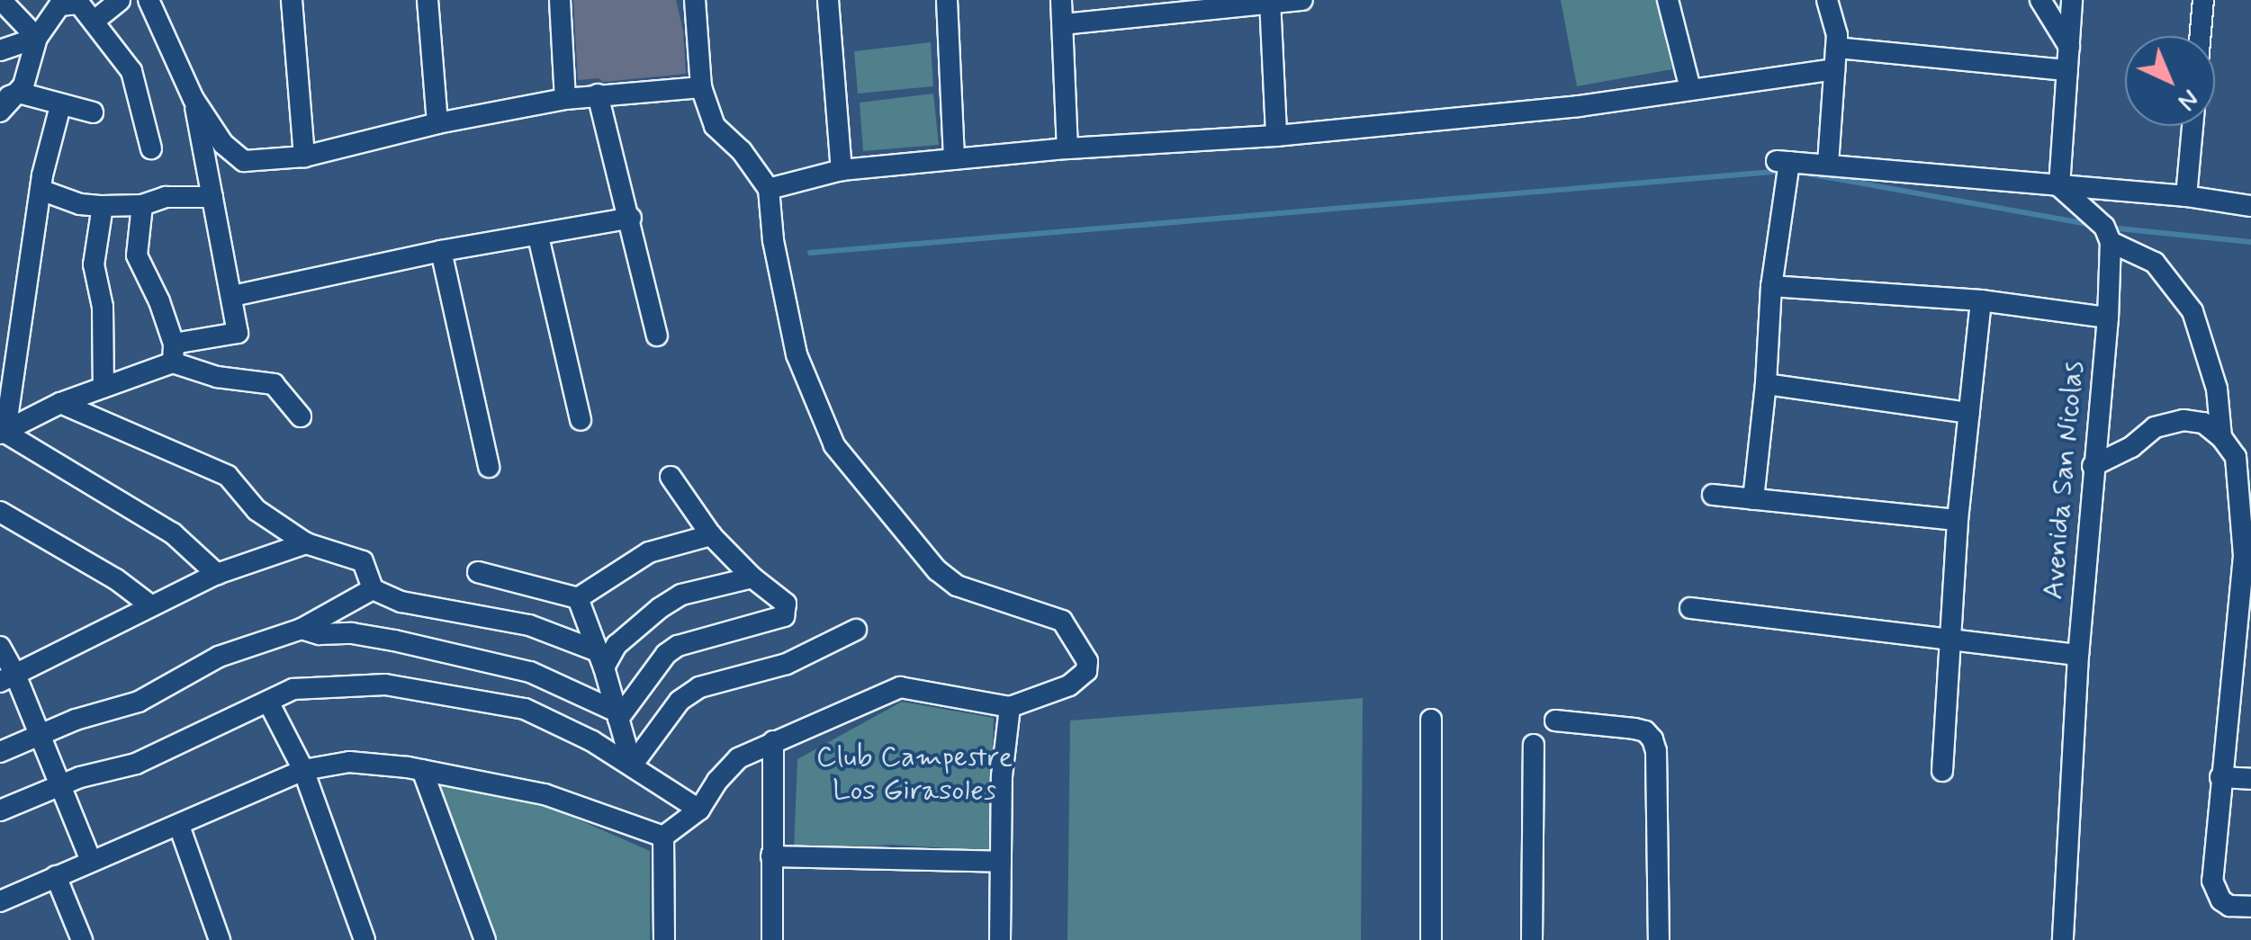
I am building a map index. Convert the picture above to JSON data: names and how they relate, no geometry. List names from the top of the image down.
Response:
{
  "streets": {
    "street": ["Avenida San Nicolas"]
  },
  "parks": ["Club Campestre Los Girasoles"],
  "north": "bottom right"
}
